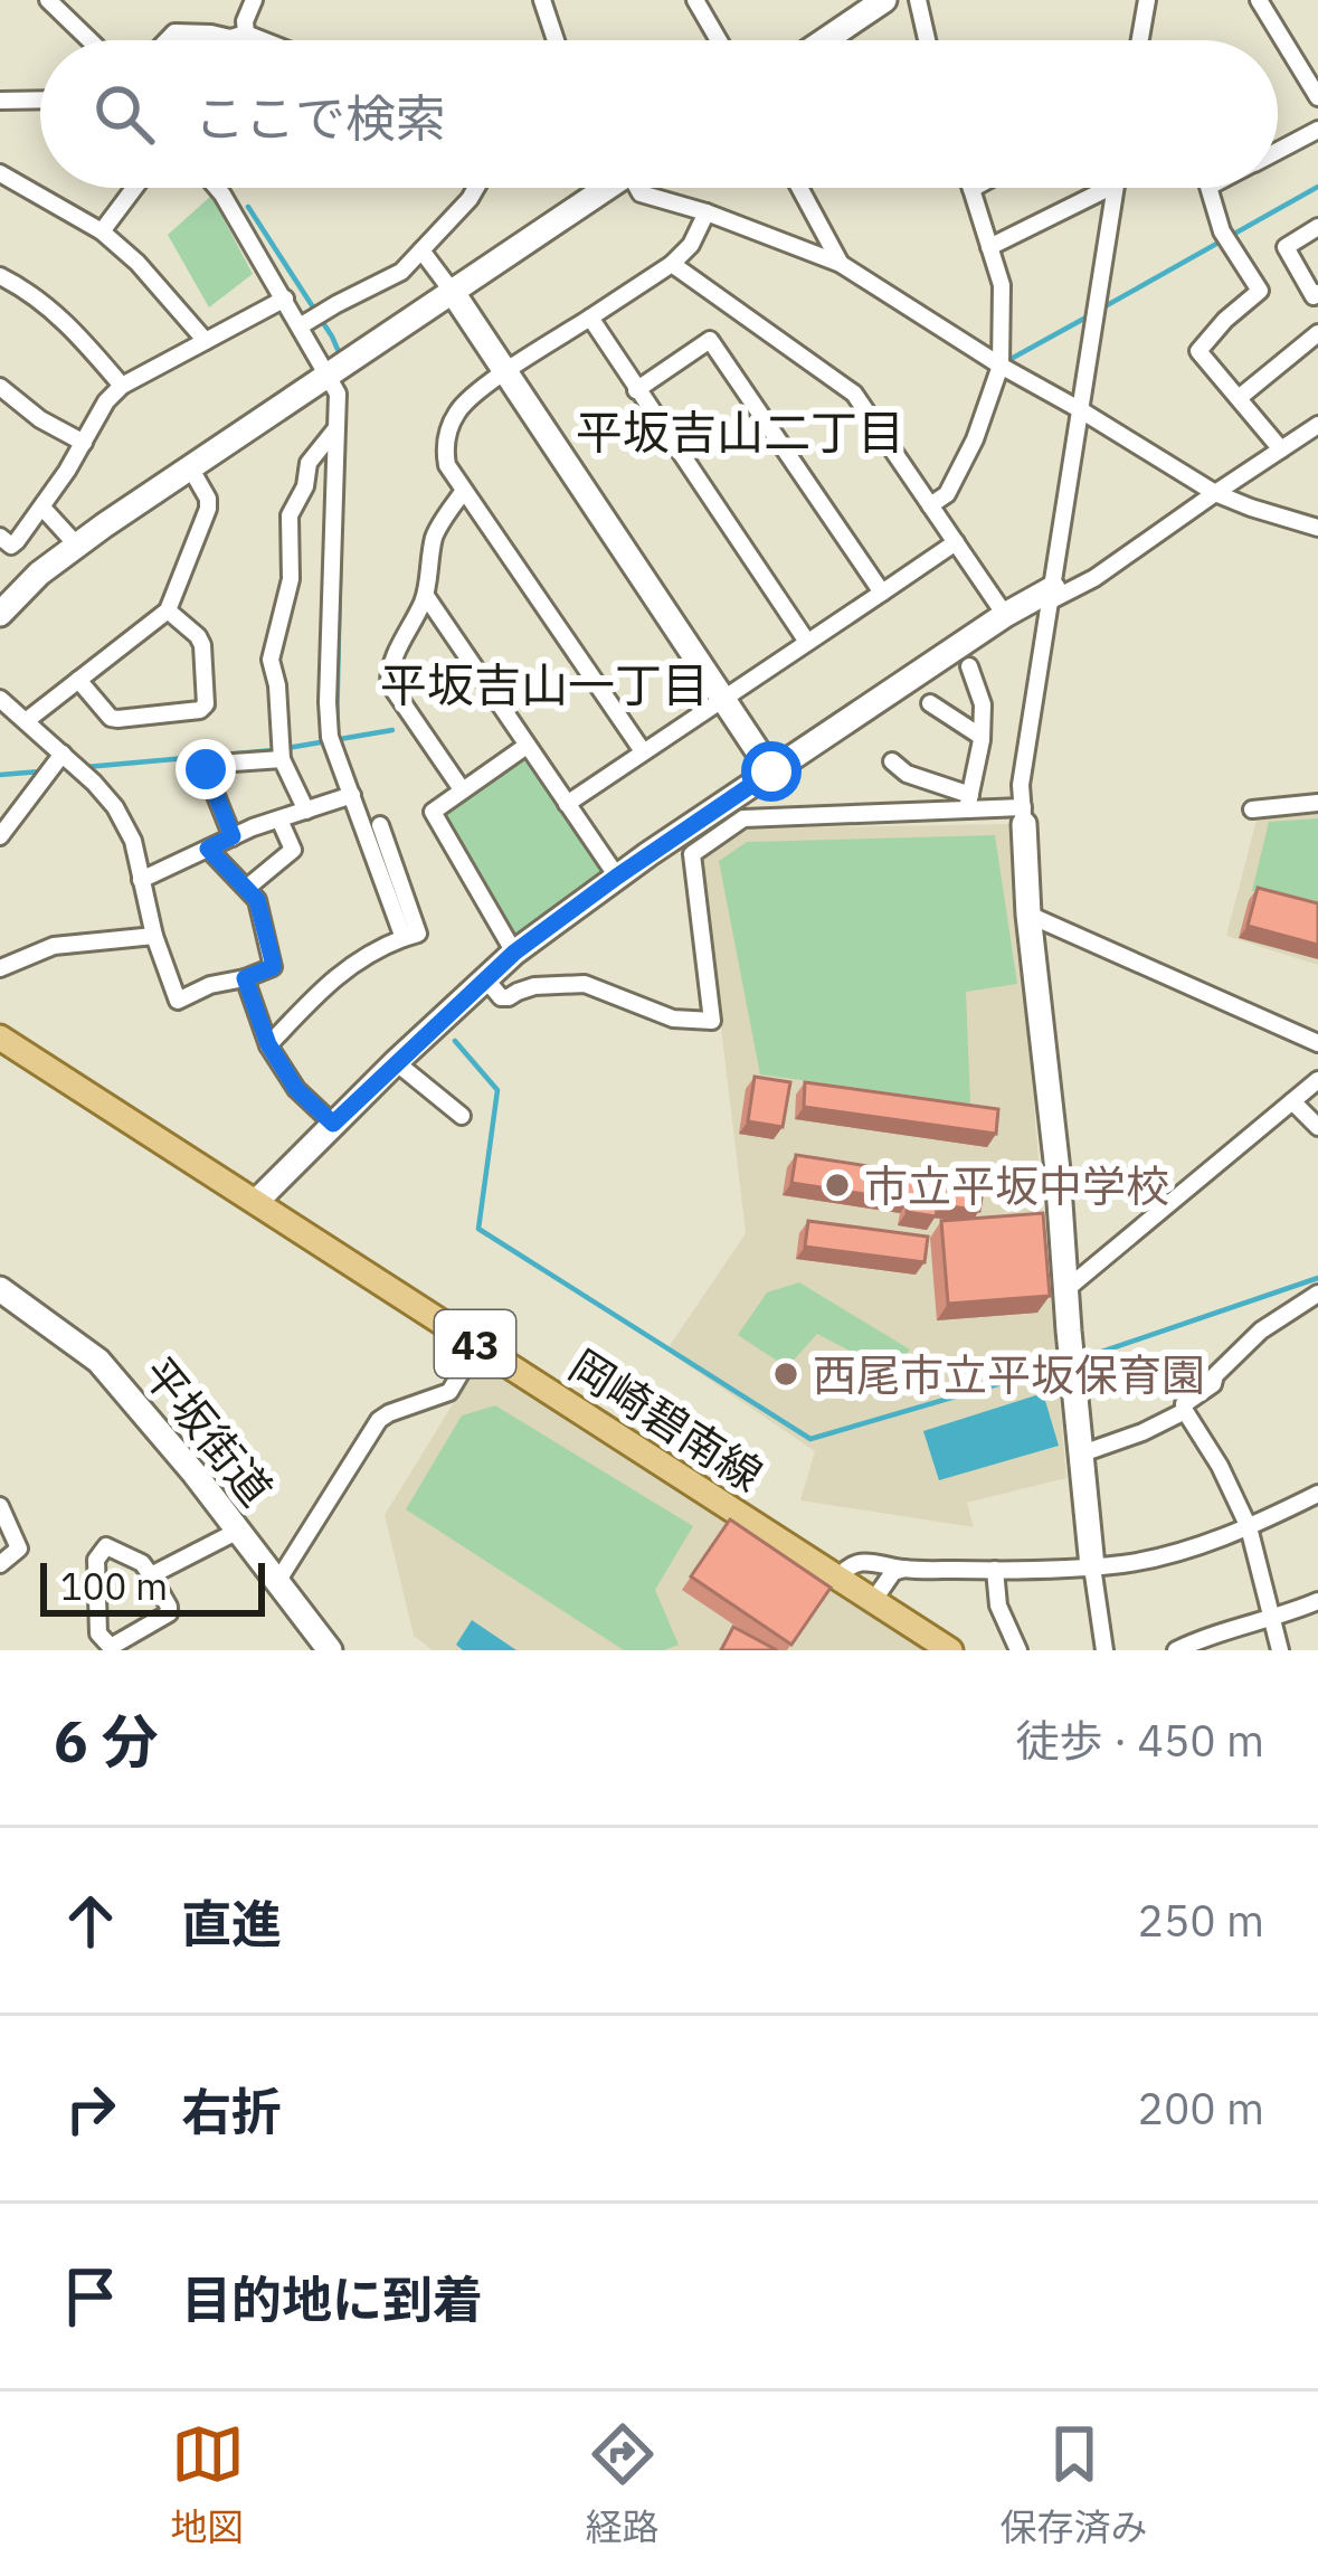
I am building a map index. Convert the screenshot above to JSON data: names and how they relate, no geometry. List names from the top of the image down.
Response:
{
  "streets": {
    "main road": ["43", "岡崎碧南線"],
    "street": ["平坂街道"]
  },
  "districts": ["平坂吉山二丁目", "平坂吉山一丁目"],
  "places": ["市立平坂中学校", "西尾市立平坂保育園"],
  "scale_bar": "100 m",
  "page": {
    "search": "ここで検索",
    "scale": "100 m",
    "heading": ["6 分", "徒歩 · 450 m"],
    "list": [
      ["直進", "250 m"],
      ["右折", "200 m"],
      "目的地に到着"
    ],
    "nav": ["地図", "経路", "保存済み"]
  }
}
